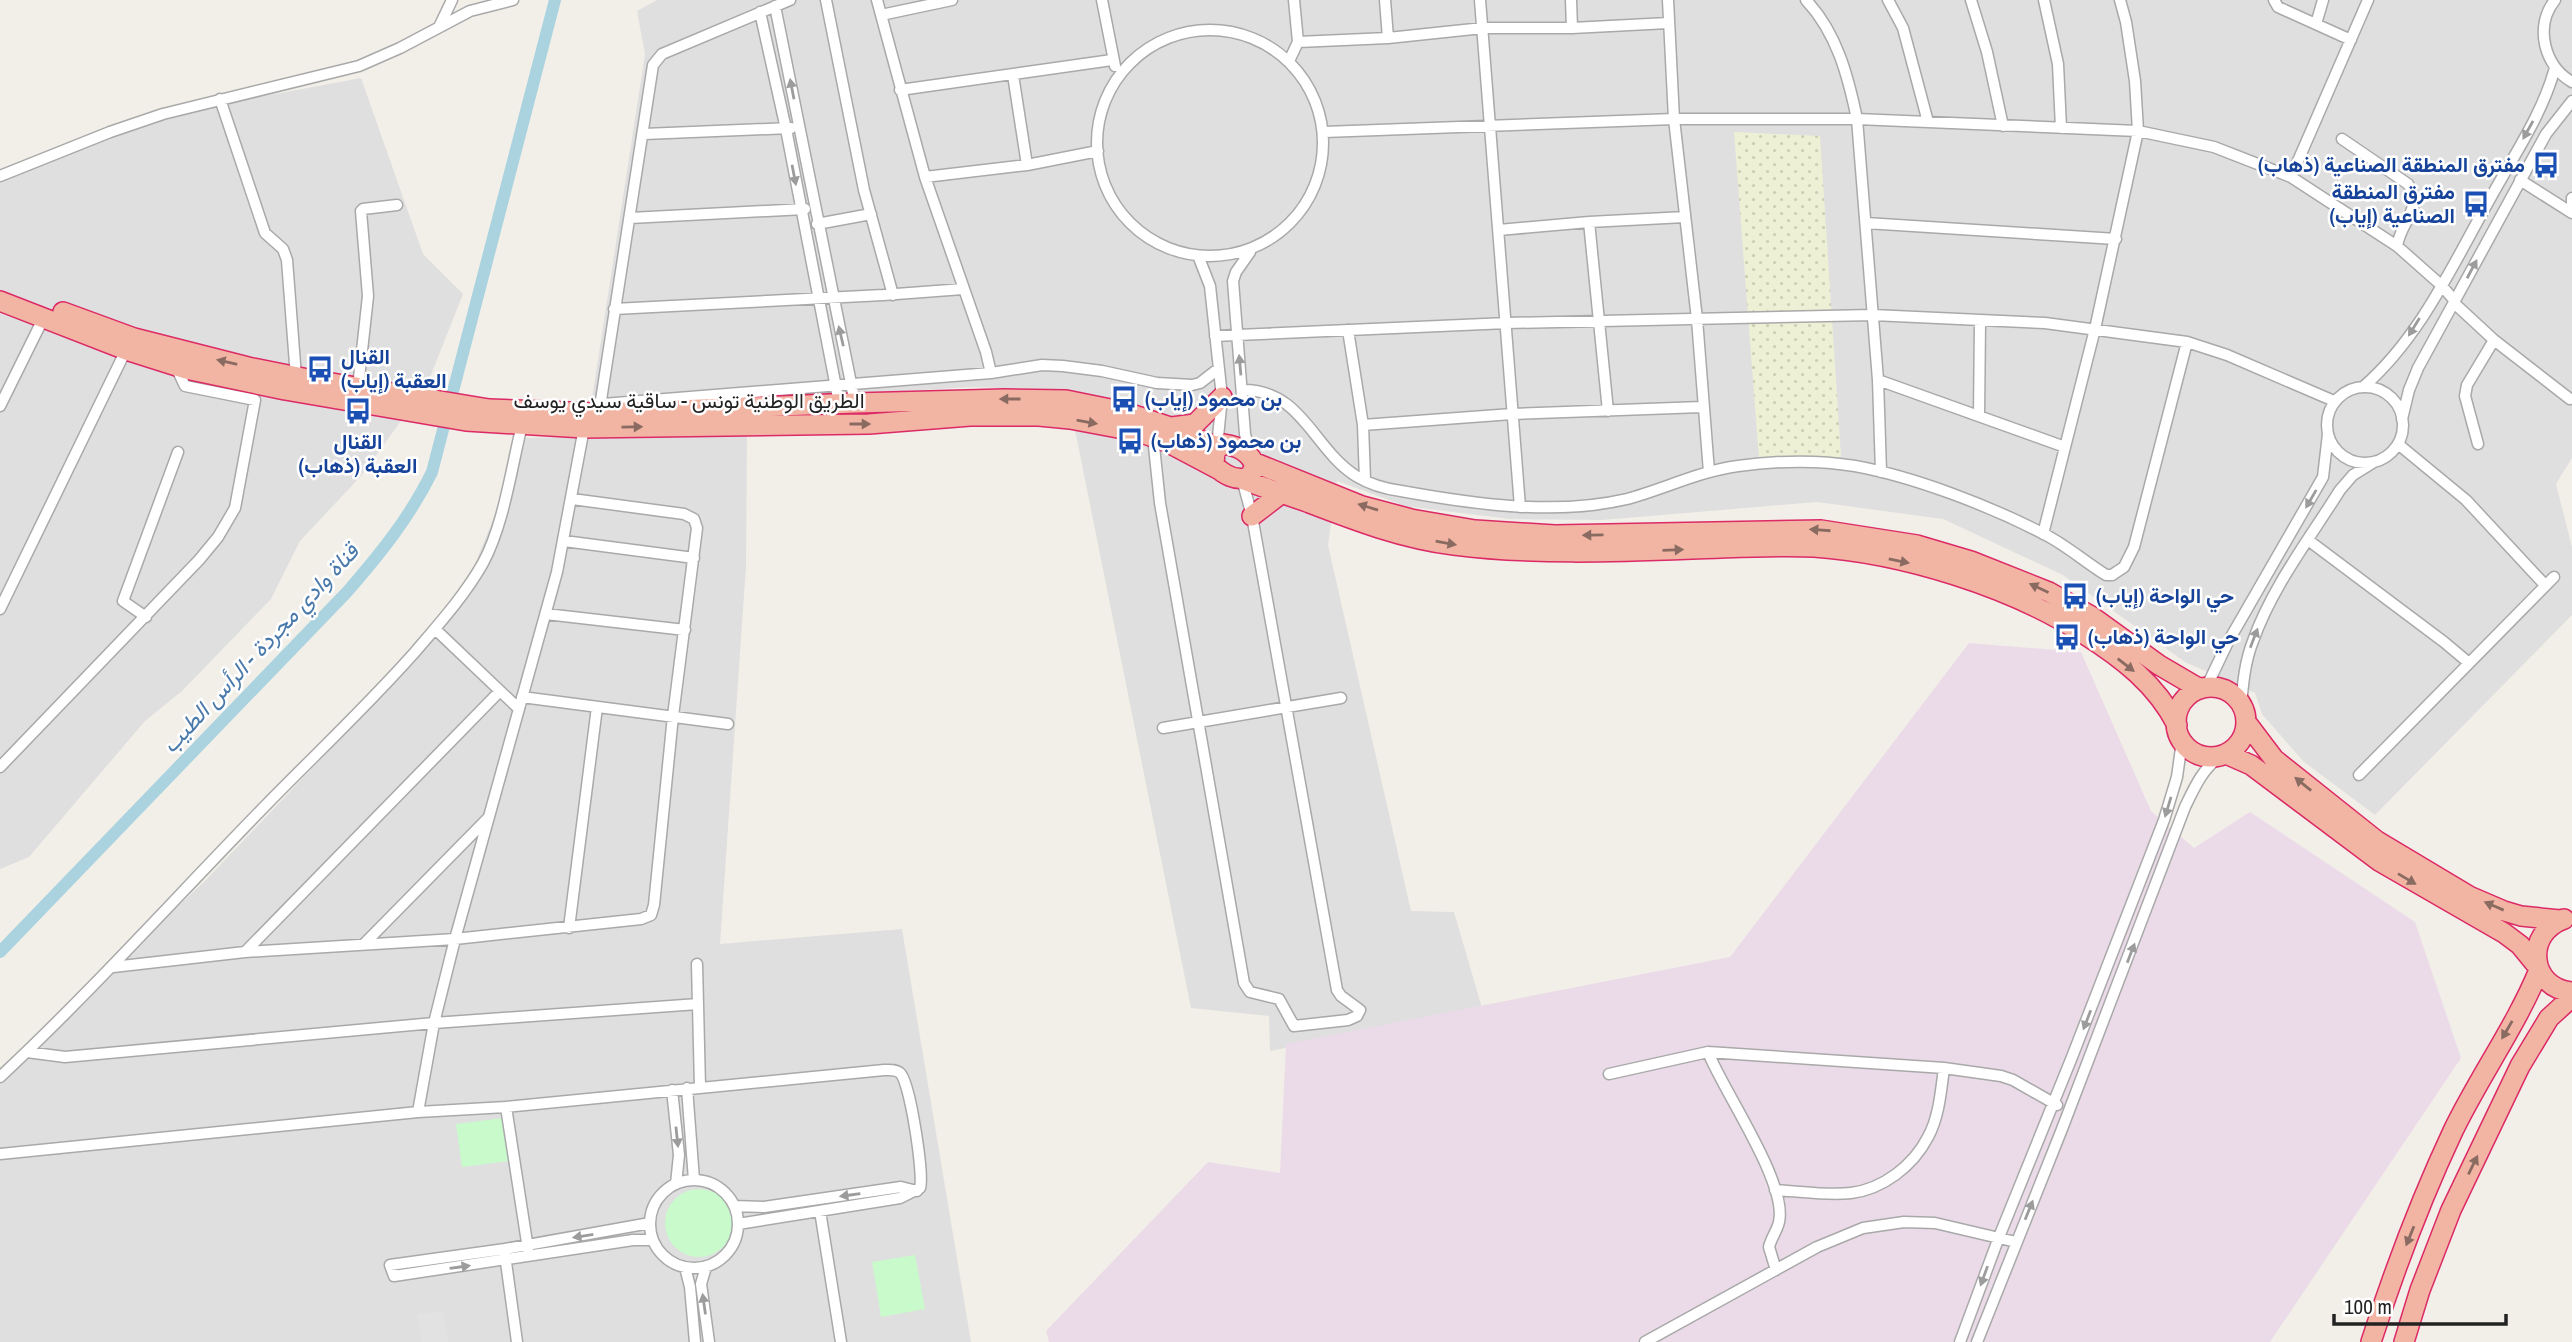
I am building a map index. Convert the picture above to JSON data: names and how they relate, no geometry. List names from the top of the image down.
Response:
{
  "streets": {
    "highway": ["الطريق الوطنية تونس - ساقية سيدي يوسف"]
  },
  "water": ["قناة وادي مجردة - الرأس الطيب"],
  "places": {
    "bus stop": [
      "مفترق المنطقة الصناعية (ذهاب)",
      "مفترق المنطقة الصناعية (إياب)",
      "القنال العقبة (إياب)",
      "بن محمود (إياب)",
      "القنال العقبة (ذهاب)",
      "بن محمود (ذهاب)",
      "حي الواحة (إياب)",
      "حي الواحة (ذهاب)"
    ]
  },
  "scale_bar": "100 m"
}
